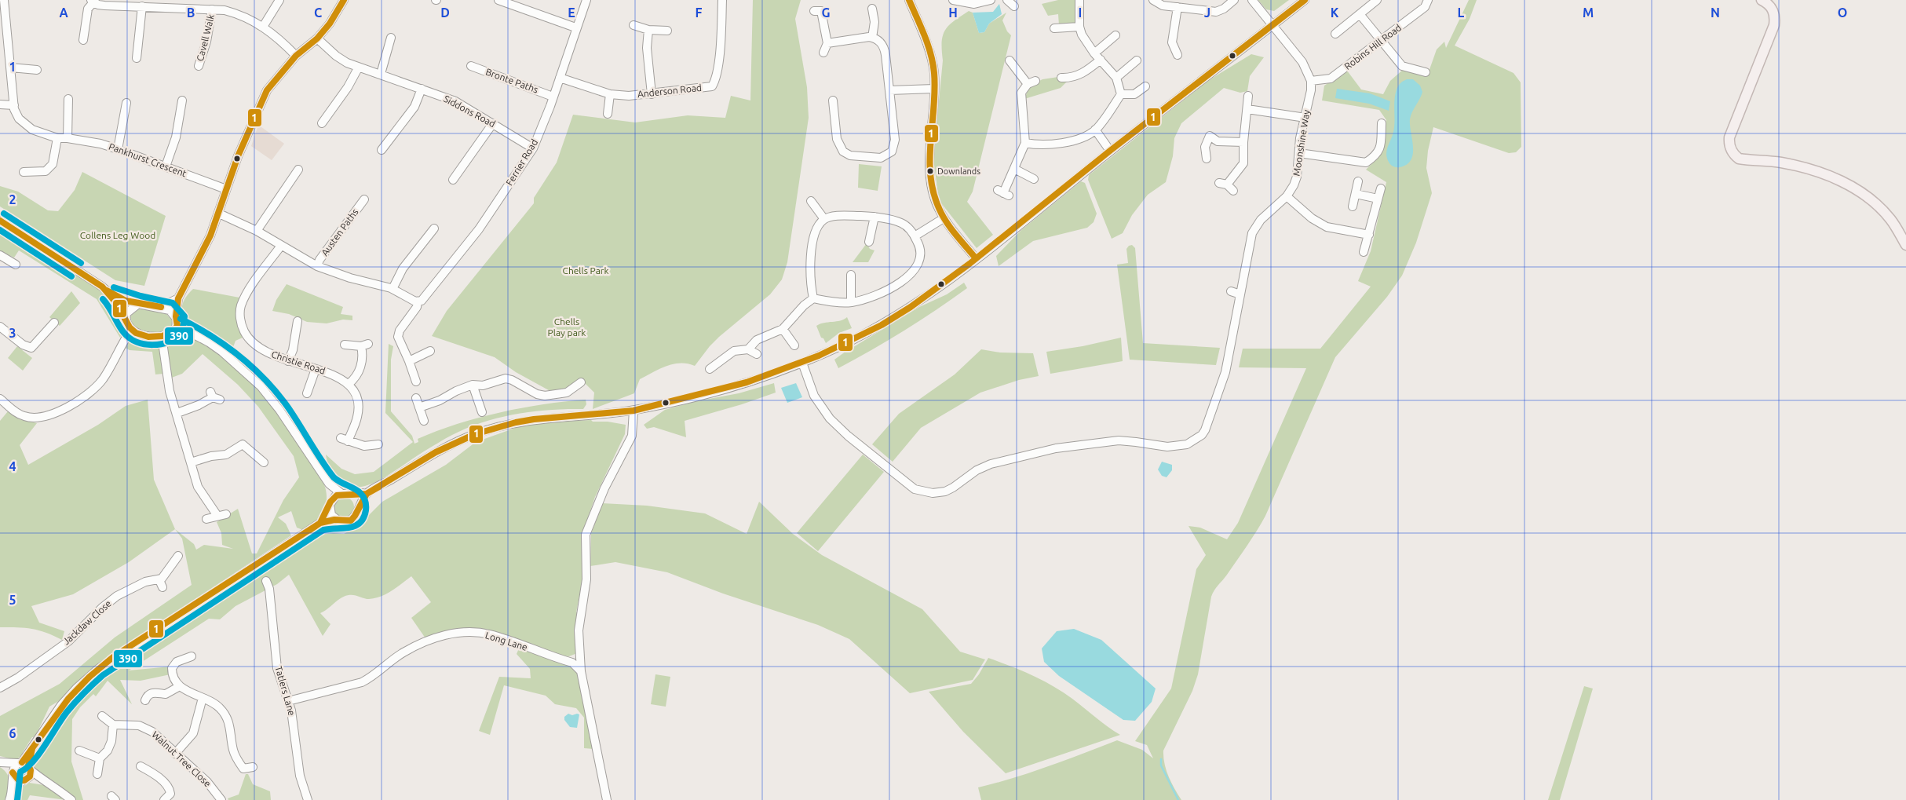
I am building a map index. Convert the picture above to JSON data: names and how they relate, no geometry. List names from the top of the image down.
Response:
{
  "streets": {
    "street": [
      "Cavell Walk",
      "Robins Hill Road",
      "Bronte Paths",
      "Anderson Road",
      "Siddons Road",
      "Moonshine Way",
      "Pankhurst Crescent",
      "Ferrier Road",
      "Austen Paths",
      "Christie Road",
      "Jackdaw Close",
      "Long Lane",
      "Tatlers Lane",
      "Walnut Tree Close"
    ]
  },
  "crossings": [
    ["Robins Hill Road", "Moonshine Way"],
    ["Bronte Paths", "Ferrier Road"],
    ["Anderson Road", "Ferrier Road"],
    ["Siddons Road", "Ferrier Road"],
    ["Long Lane", "Tatlers Lane"]
  ],
  "parks": ["Collens Leg Wood", "Chells Park", "Chells Play park"],
  "places": ["Downlands"],
  "lines": ["transit line 1", "transit line 390"],
  "grid": {
    "columns": [
      "A",
      "B",
      "C",
      "D",
      "E",
      "F",
      "G",
      "H",
      "I",
      "J",
      "K",
      "L",
      "M",
      "N",
      "O"
    ],
    "rows": [
      "1",
      "2",
      "3",
      "4",
      "5",
      "6"
    ]
  }
}
